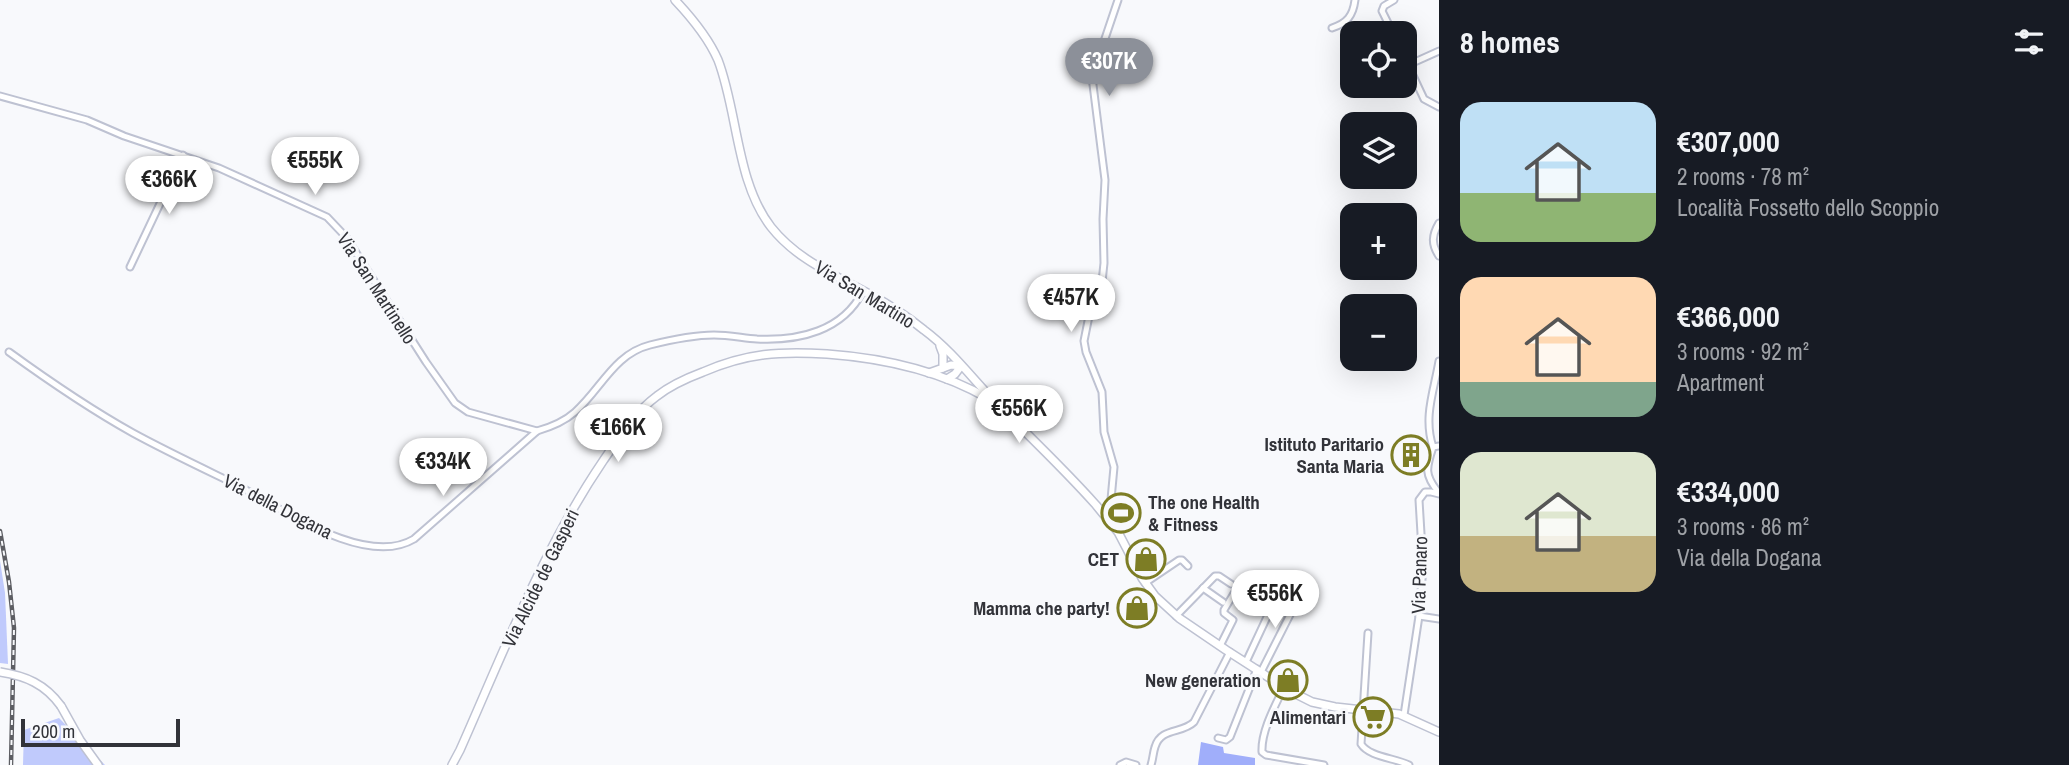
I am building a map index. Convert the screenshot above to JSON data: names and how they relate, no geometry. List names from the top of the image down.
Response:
{
  "streets": {
    "street": [
      "Via San Martinello",
      "Via San Martino",
      "Via della Dogana",
      "Via Panaro",
      "Via Alcide de Gasperi"
    ]
  },
  "crossings": [
    ["Via San Martinello", "Via della Dogana"],
    ["Via San Martino", "Via della Dogana"],
    ["Via San Martino", "Via Panaro"],
    ["Via San Martino", "Via Alcide de Gasperi"]
  ],
  "places": {
    "building": ["Istituto Paritario Santa Maria"],
    "sports": ["The one Health & Fitness"],
    "shop": ["CET", "Mamma che party!", "New generation"],
    "supermarket": ["Alimentari"]
  },
  "scale_bar": "200 m",
  "page": {
    "heading": "8 homes",
    "map_buttons": ["+", "−"],
    "price": [
      "€307K",
      "€555K",
      "€366K",
      "€457K",
      "€556K",
      "€166K",
      "€334K",
      "€556K"
    ],
    "list": [
      {
        "name": "€307,000",
        "note": "2 rooms · 78 m² · Località Fossetto dello Scoppio"
      },
      {
        "name": "€366,000",
        "note": "3 rooms · 92 m² · Apartment"
      },
      {
        "name": "€334,000",
        "note": "3 rooms · 86 m² · Via della Dogana"
      }
    ],
    "scale": "200 m"
  }
}
